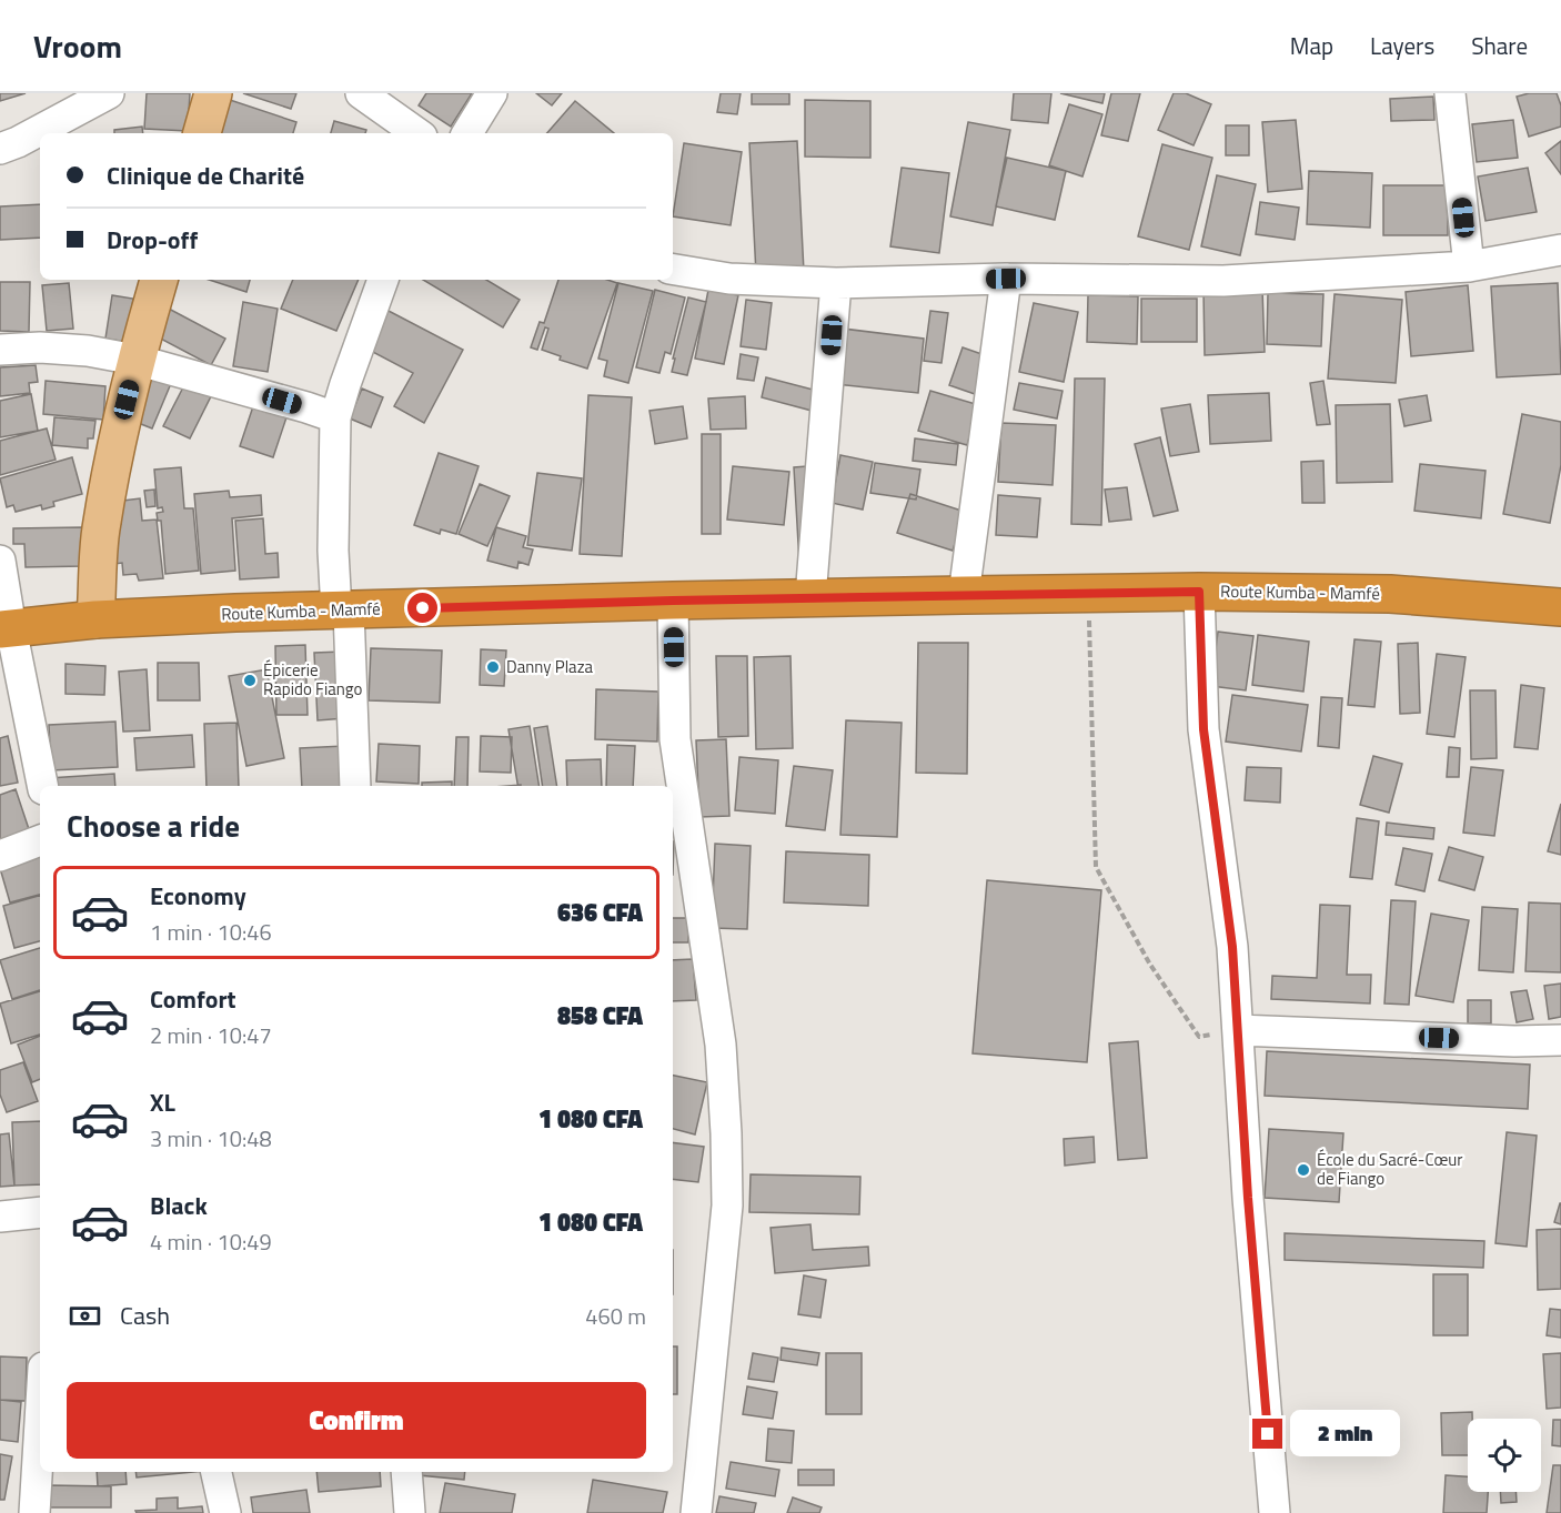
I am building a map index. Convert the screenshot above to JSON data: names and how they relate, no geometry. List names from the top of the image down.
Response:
{
  "streets": {
    "highway": ["Route Kumba - Mamfé"]
  },
  "places": ["Danny Plaza", "Épicerie Rapido Fiango", "École du Sacré-Cœur de Fiango"],
  "page": {
    "header": "Vroom",
    "nav": ["Map", "Layers", "Share"],
    "banner": ["Clinique de Charité", "Drop-off"],
    "heading": "Choose a ride",
    "list": [
      {
        "name": "Economy",
        "note": "1 min · 10:46",
        "value": "636 CFA"
      },
      {
        "name": "Comfort",
        "note": "2 min · 10:47",
        "value": "858 CFA"
      },
      {
        "name": "XL",
        "note": "3 min · 10:48",
        "value": "1 080 CFA"
      },
      {
        "name": "Black",
        "note": "4 min · 10:49",
        "value": "1 080 CFA"
      }
    ],
    "pay": ["Cash", "460 m"],
    "buttons": "Confirm",
    "bubble": "2 min"
  }
}
